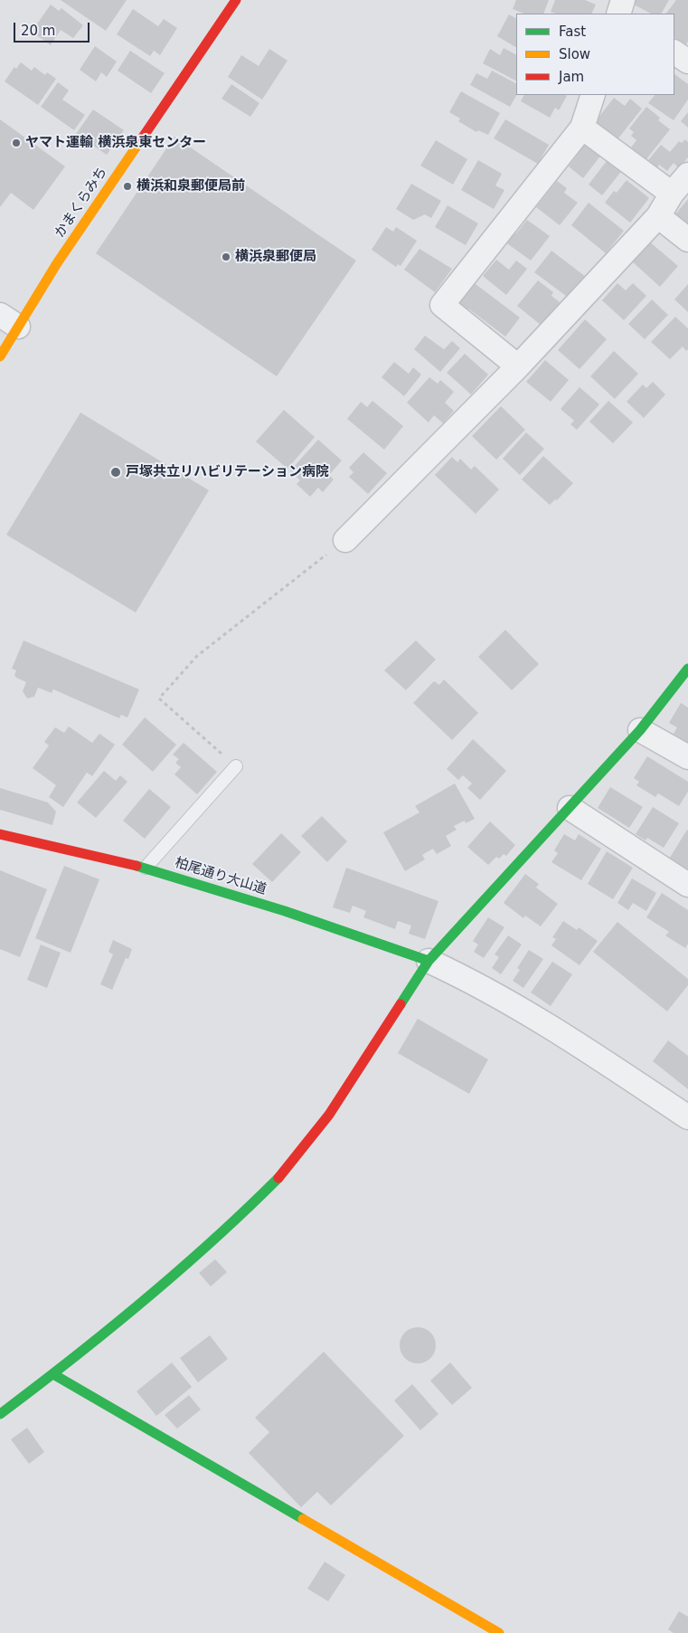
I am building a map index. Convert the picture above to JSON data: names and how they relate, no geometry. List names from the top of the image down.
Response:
{
  "streets": {
    "street": ["かまくらみち", "柏尾通り大山道"]
  },
  "places": [
    "ヤマト運輸 横浜泉東センター",
    "横浜和泉郵便局前",
    "横浜泉郵便局",
    "戸塚共立リハビリテーション病院"
  ],
  "legend": ["Fast", "Slow", "Jam"],
  "scale_bar": "20 m"
}
